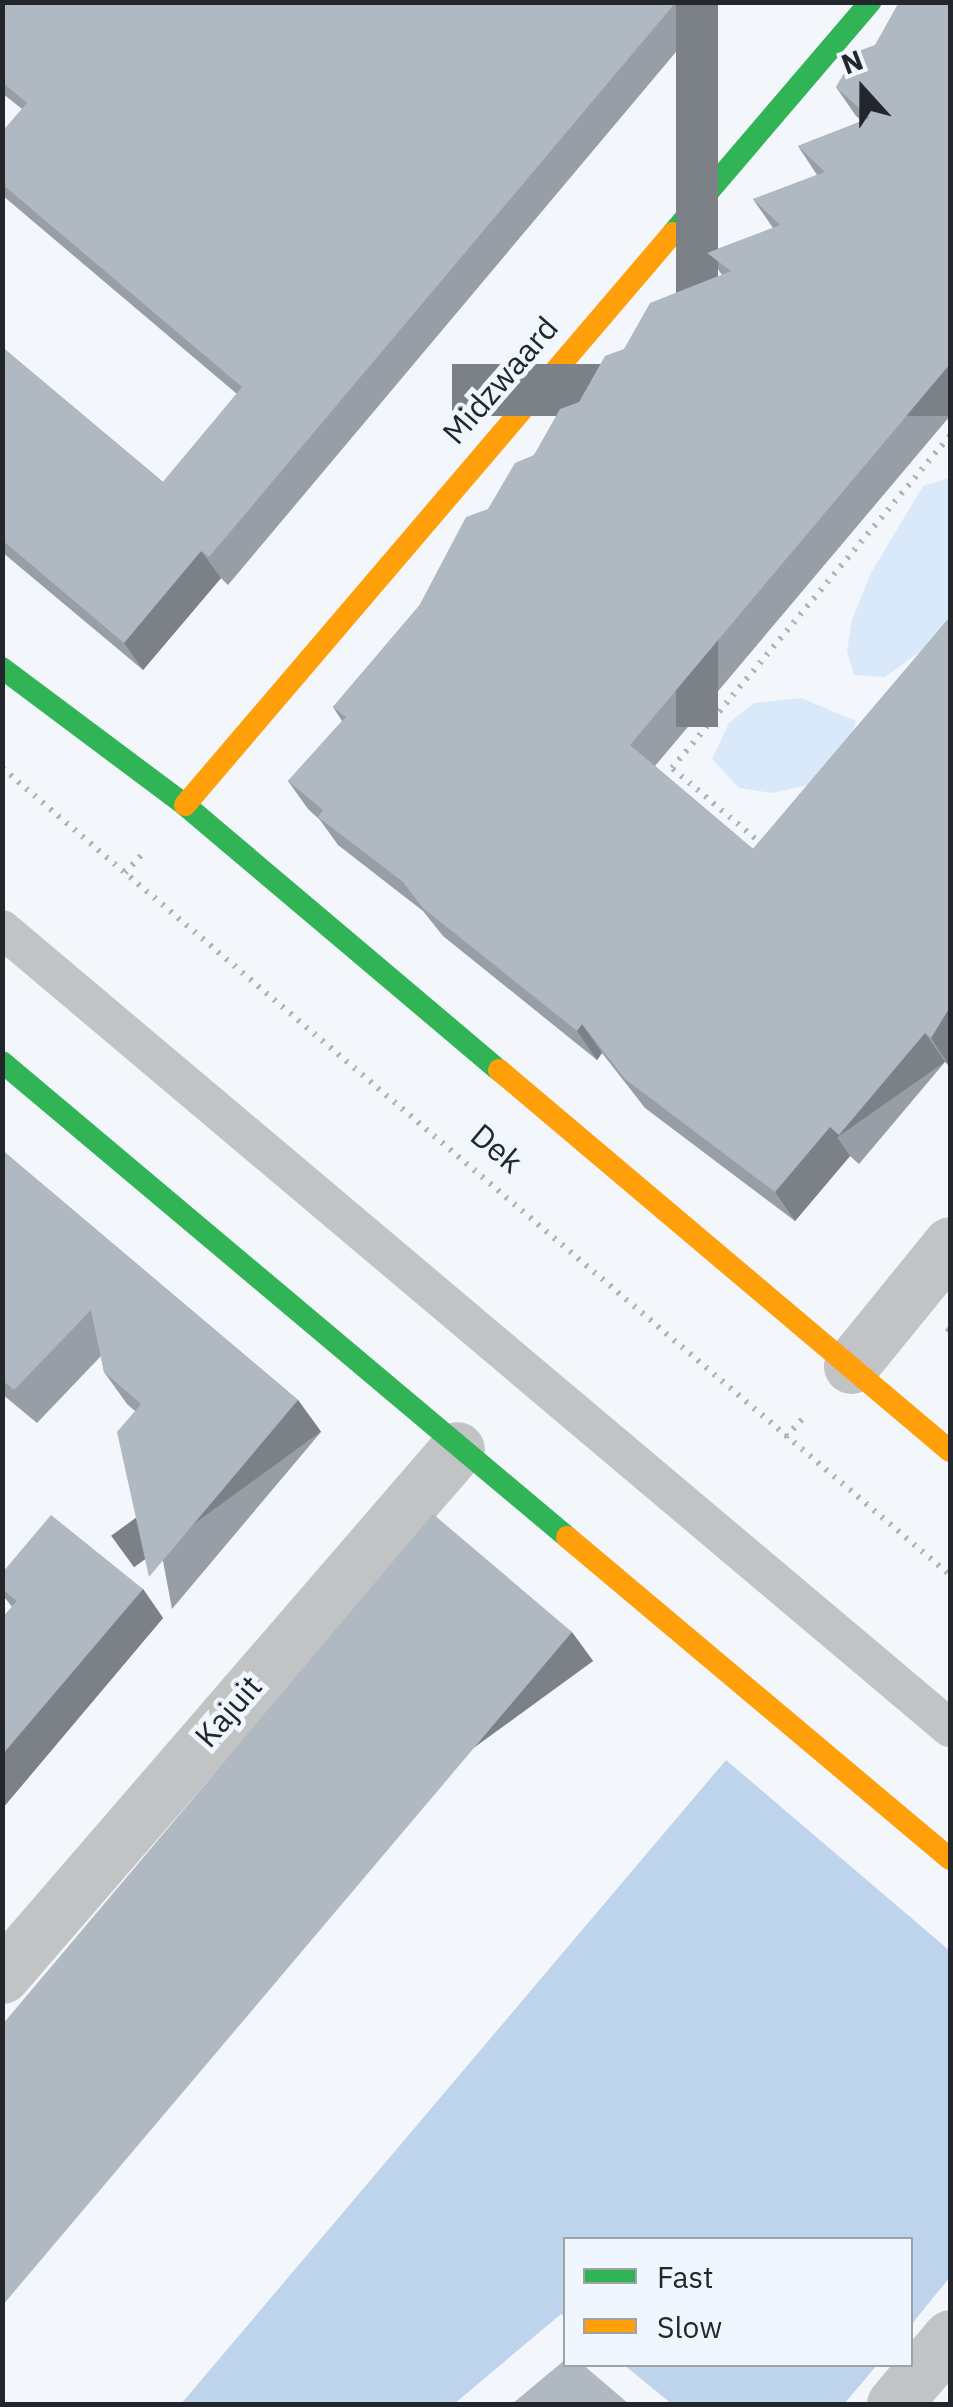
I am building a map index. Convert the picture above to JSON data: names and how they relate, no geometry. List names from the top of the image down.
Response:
{
  "streets": {
    "street": ["Midzwaard", "Dek", "Kajuit"]
  },
  "crossings": [
    ["Midzwaard", "Dek"]
  ],
  "legend": ["Fast", "Slow"],
  "north": "top"
}
